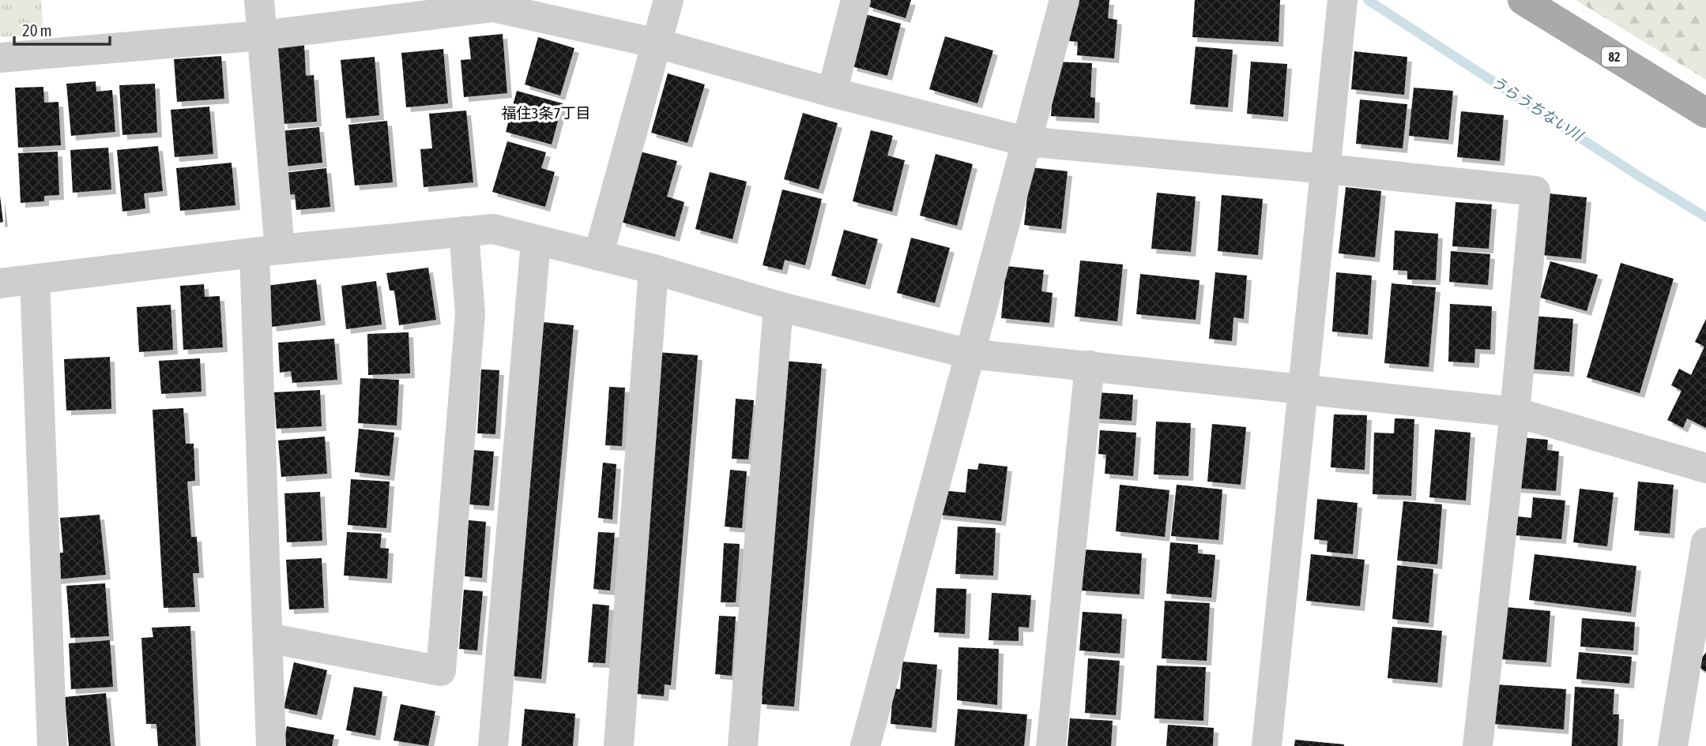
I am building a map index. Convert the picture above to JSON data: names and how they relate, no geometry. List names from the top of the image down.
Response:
{
  "streets": {
    "main road": ["82"]
  },
  "districts": ["福住3条7丁目"],
  "water": ["うらうちない川"],
  "scale_bar": "20 m"
}
